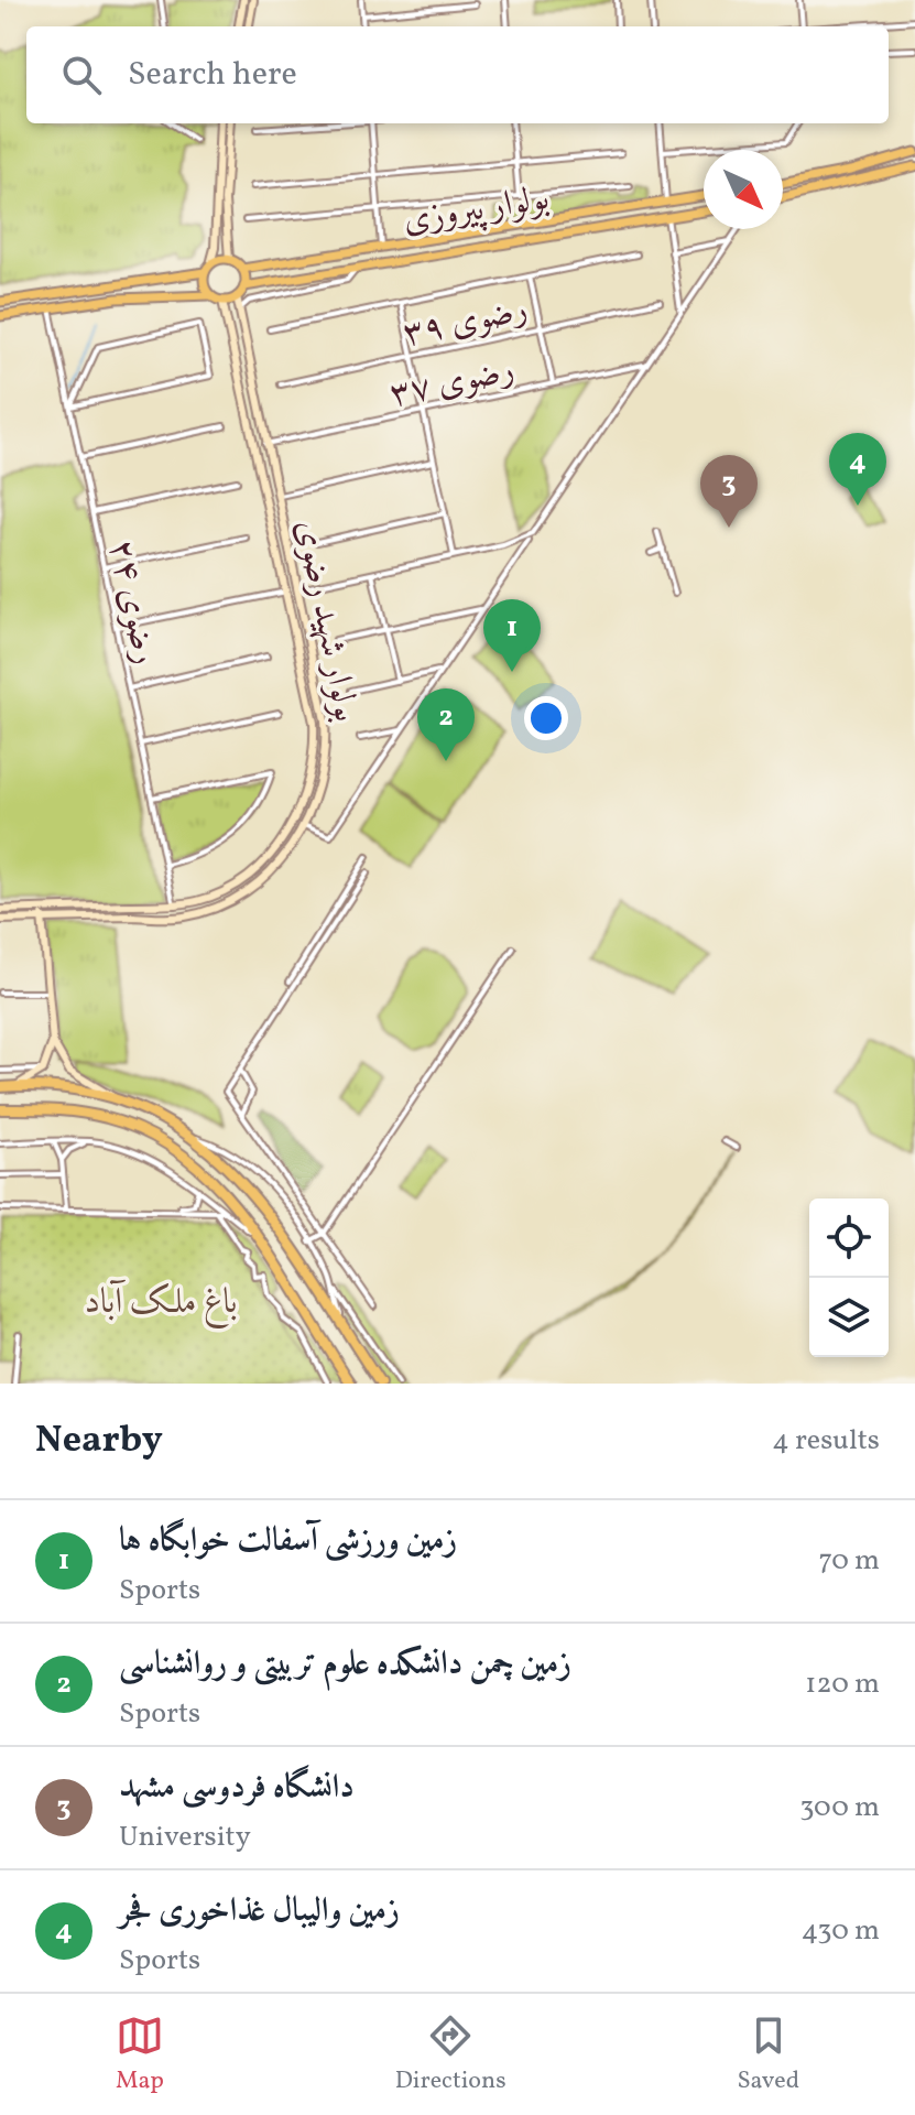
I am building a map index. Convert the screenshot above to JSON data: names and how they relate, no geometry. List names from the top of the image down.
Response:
{
  "streets": {
    "main road": ["بولوار پیروزی"],
    "street": [
      "رضوی ۳۹",
      "رضوی ۳۷",
      "رضوی ۲۴",
      "بولوار شهید رضوی"
    ]
  },
  "crossings": [
    ["بولوار پیروزی", "بولوار شهید رضوی"],
    ["رضوی ۳۷", "بولوار شهید رضوی"],
    ["رضوی ۲۴", "بولوار شهید رضوی"]
  ],
  "parks": ["باغ ملک آباد"],
  "north": "bottom right",
  "page": {
    "search": "Search here",
    "pins": [
      "4",
      "3",
      "1",
      "2"
    ],
    "heading": ["Nearby", "4 results"],
    "list": [
      {
        "mark": "1",
        "name": "زمین ورزشی آسفالت خوابگاه ها",
        "note": "Sports",
        "value": "70 m"
      },
      {
        "mark": "2",
        "name": "زمین چمن دانشکده علوم تربیتی و روانشناسی",
        "note": "Sports",
        "value": "120 m"
      },
      {
        "mark": "3",
        "name": "دانشگاه فردوسی مشهد",
        "note": "University",
        "value": "300 m"
      },
      {
        "mark": "4",
        "name": "زمین والیبال غذاخوری فجر",
        "note": "Sports",
        "value": "430 m"
      }
    ],
    "nav": ["Map", "Directions", "Saved"]
  }
}
